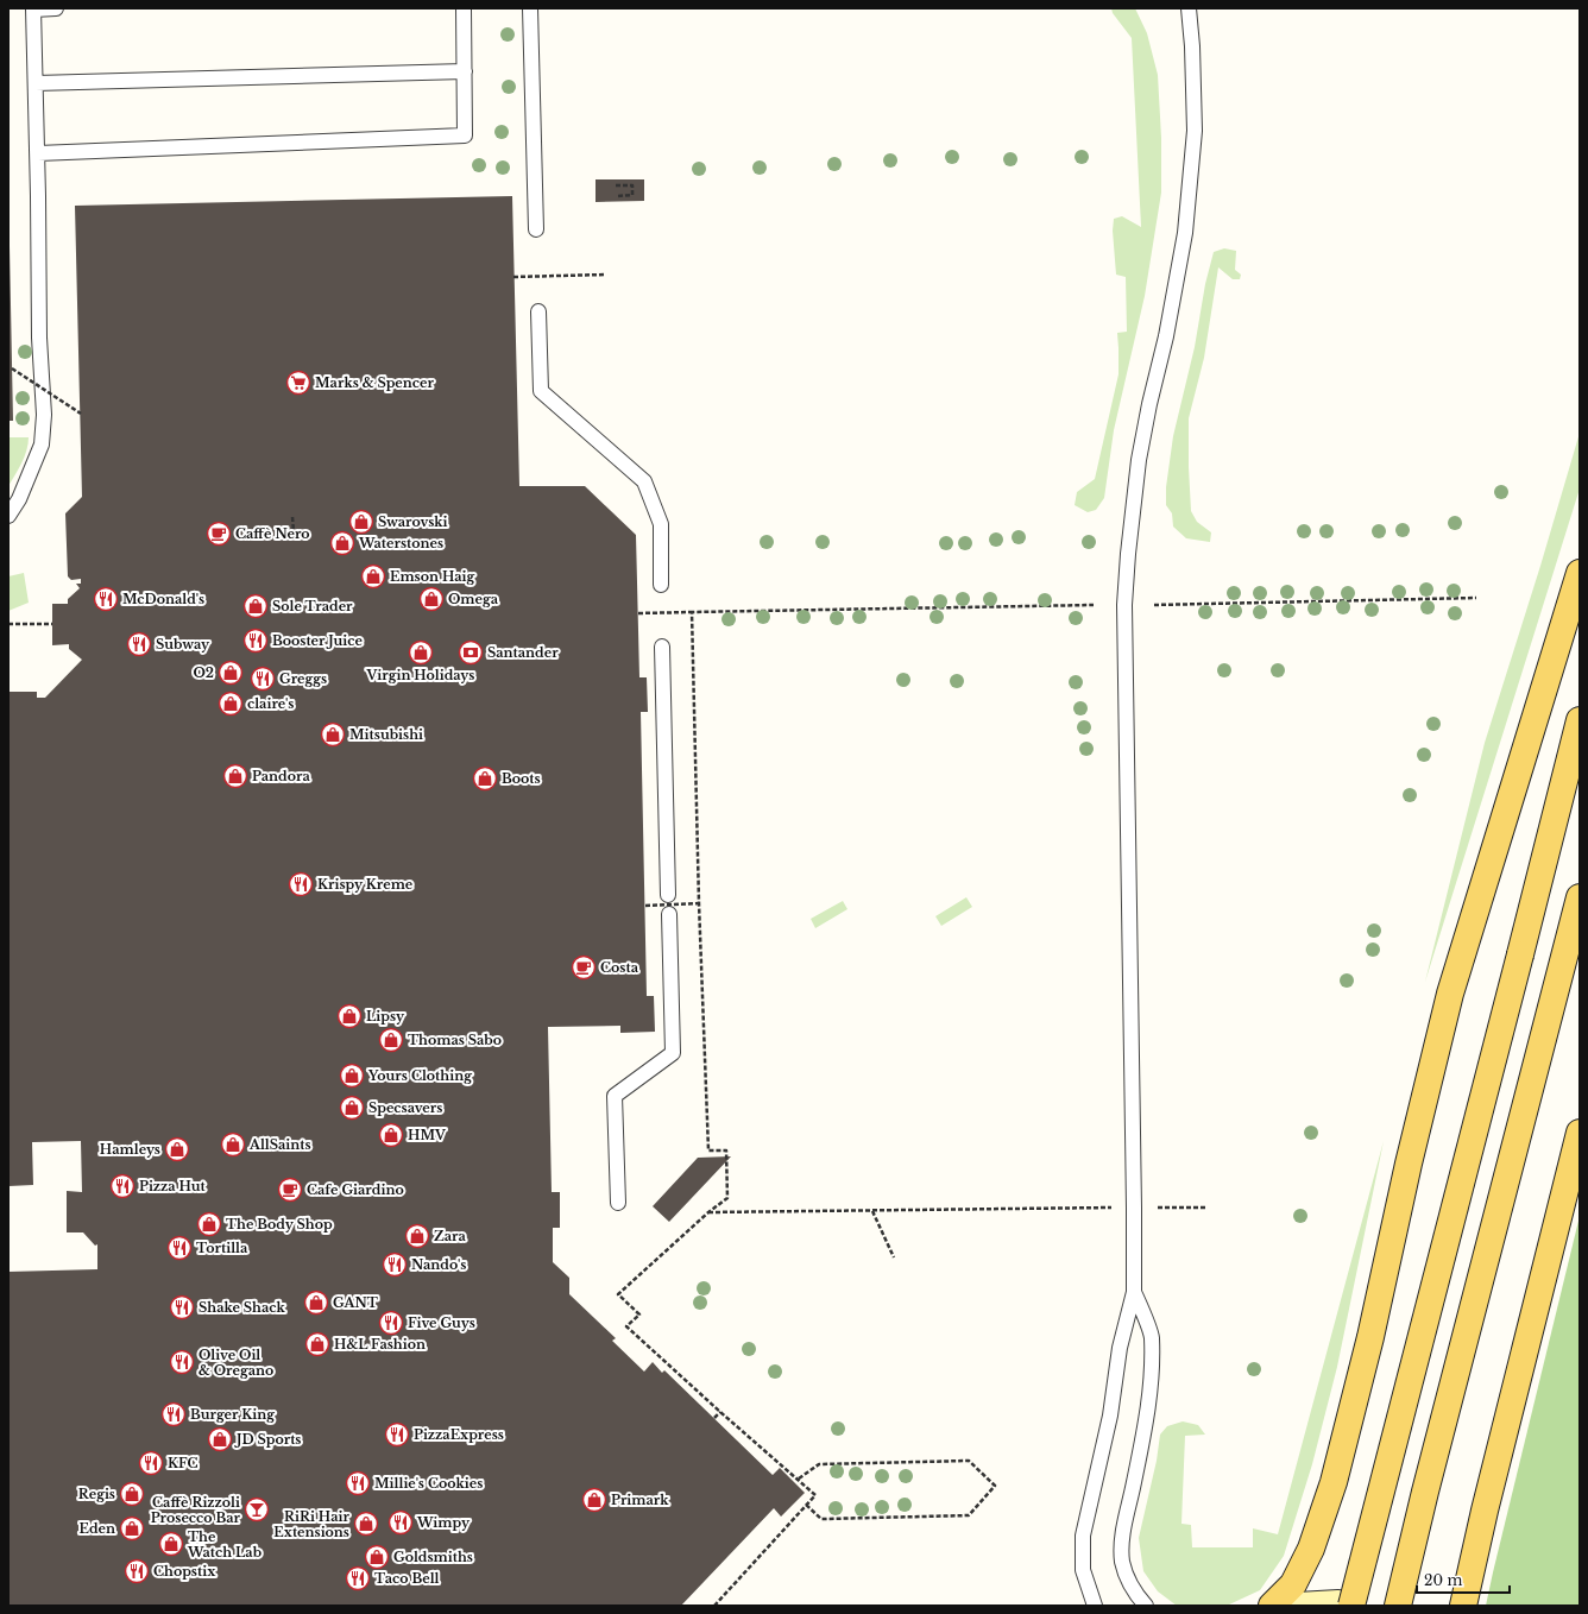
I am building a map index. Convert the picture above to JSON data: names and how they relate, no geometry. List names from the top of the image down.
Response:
{
  "places": {
    "supermarket": ["Marks & Spencer"],
    "shop": [
      "Swarovski",
      "Waterstones",
      "Emson Haig",
      "Omega",
      "Sole Trader",
      "Virgin Holidays",
      "O2",
      "claire's",
      "Mitsubishi",
      "Pandora",
      "Boots",
      "Lipsy",
      "Thomas Sabo",
      "Yours Clothing",
      "Specsavers",
      "HMV",
      "AllSaints",
      "Hamleys",
      "The Body Shop",
      "Zara",
      "GANT",
      "H&L Fashion",
      "JD Sports",
      "Regis",
      "Primark",
      "RiRi Hair Extensions",
      "Eden",
      "The Watch Lab",
      "Goldsmiths"
    ],
    "cafe": ["Caffè Nero", "Costa", "Cafe Giardino"],
    "restaurant": [
      "McDonald's",
      "Booster Juice",
      "Subway",
      "Greggs",
      "Krispy Kreme",
      "Pizza Hut",
      "Tortilla",
      "Nando's",
      "Shake Shack",
      "Five Guys",
      "Olive Oil & Oregano",
      "Burger King",
      "PizzaExpress",
      "KFC",
      "Millie's Cookies",
      "Wimpy",
      "Chopstix",
      "Taco Bell"
    ],
    "bank": ["Santander"],
    "bar": ["Caffè Rizzoli Prosecco Bar"]
  },
  "scale_bar": "20 m"
}
